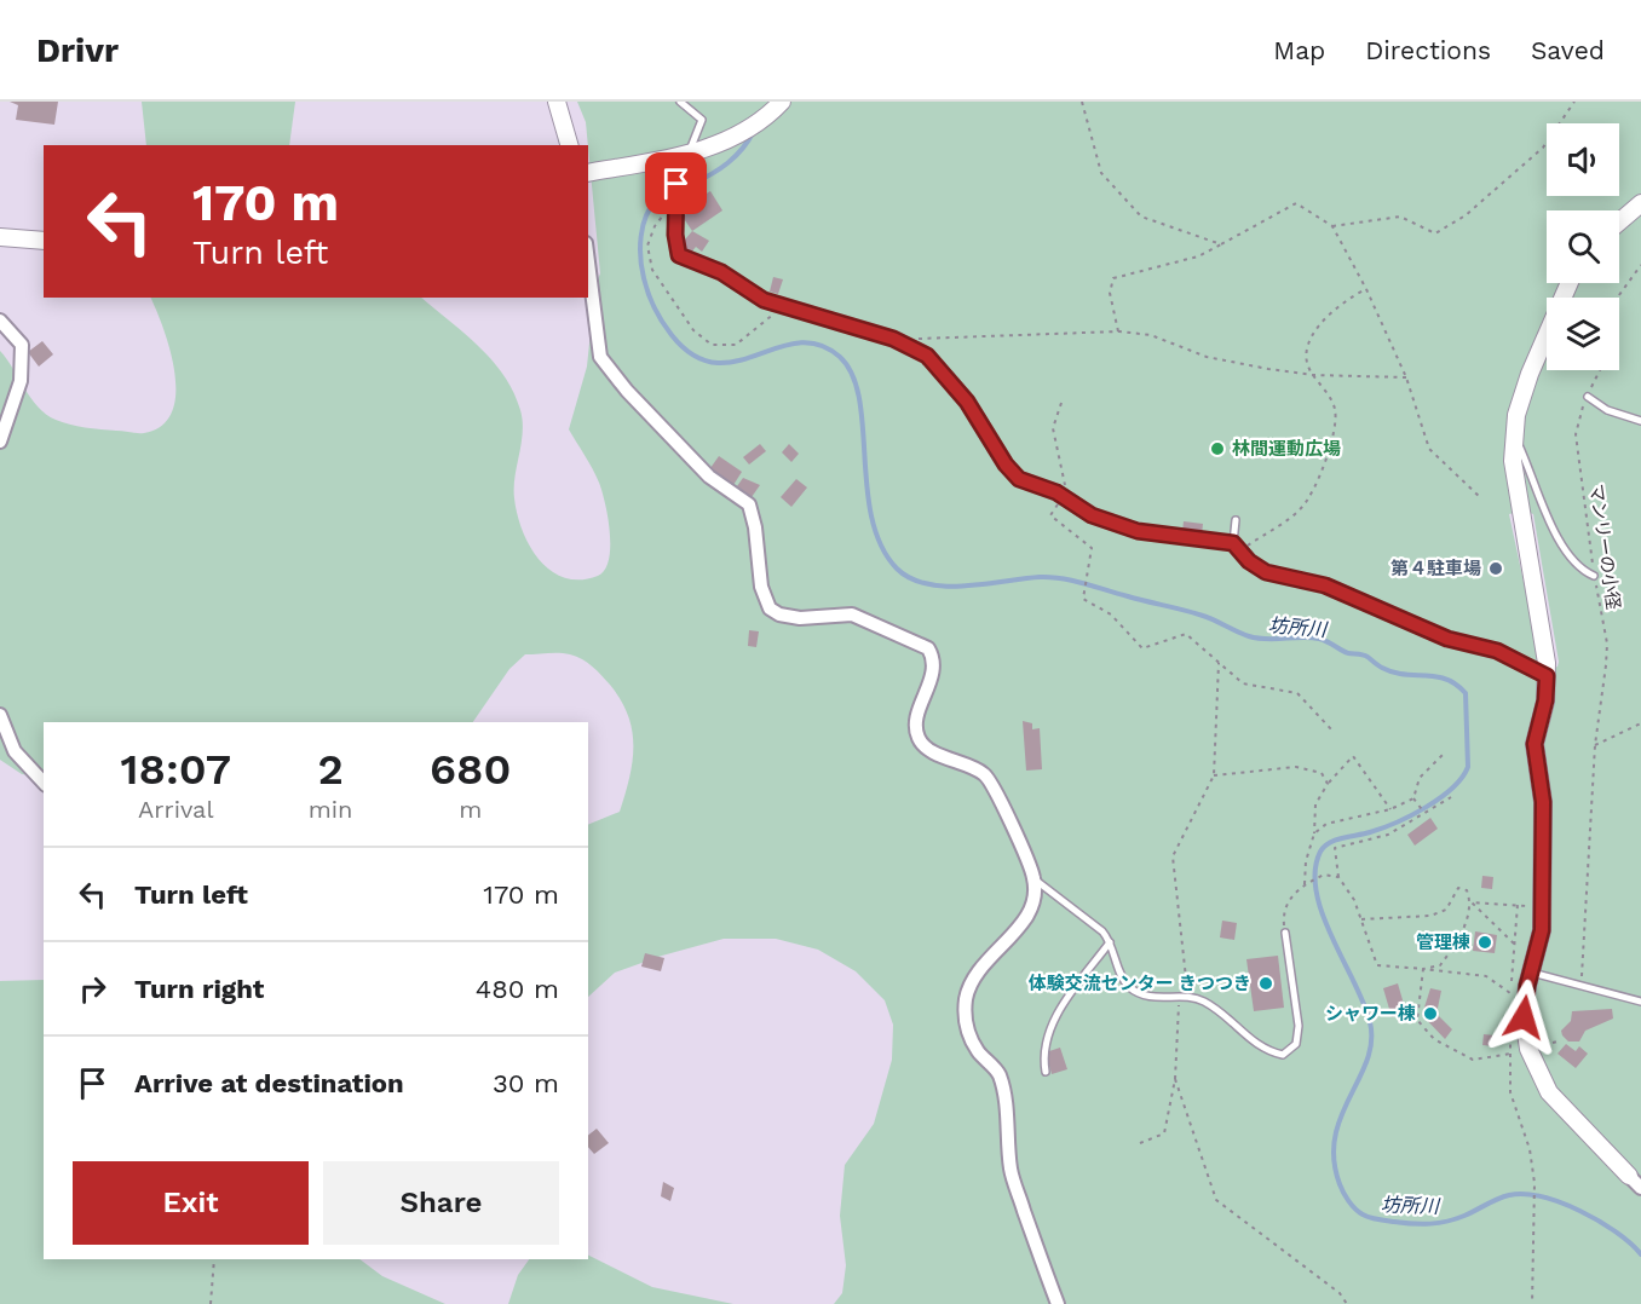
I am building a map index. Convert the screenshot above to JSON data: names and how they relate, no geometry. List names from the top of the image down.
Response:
{
  "streets": {
    "path": ["マンリーの小径"]
  },
  "water": ["坊所川"],
  "places": [
    "林間運動広場",
    "第４駐車場",
    "管理棟",
    "体験交流センター きつつき",
    "シャワー棟"
  ],
  "page": {
    "header": "Drivr",
    "nav": ["Map", "Directions", "Saved"],
    "turn": ["170 m", "Turn left"],
    "eta": [
      "18:07",
      "Arrival",
      "2",
      "min",
      "680",
      "m"
    ],
    "list": [
      {
        "name": "Turn left",
        "value": "170 m"
      },
      {
        "name": "Turn right",
        "value": "480 m"
      },
      {
        "name": "Arrive at destination",
        "value": "30 m"
      }
    ],
    "buttons": ["Exit", "Share"]
  }
}
